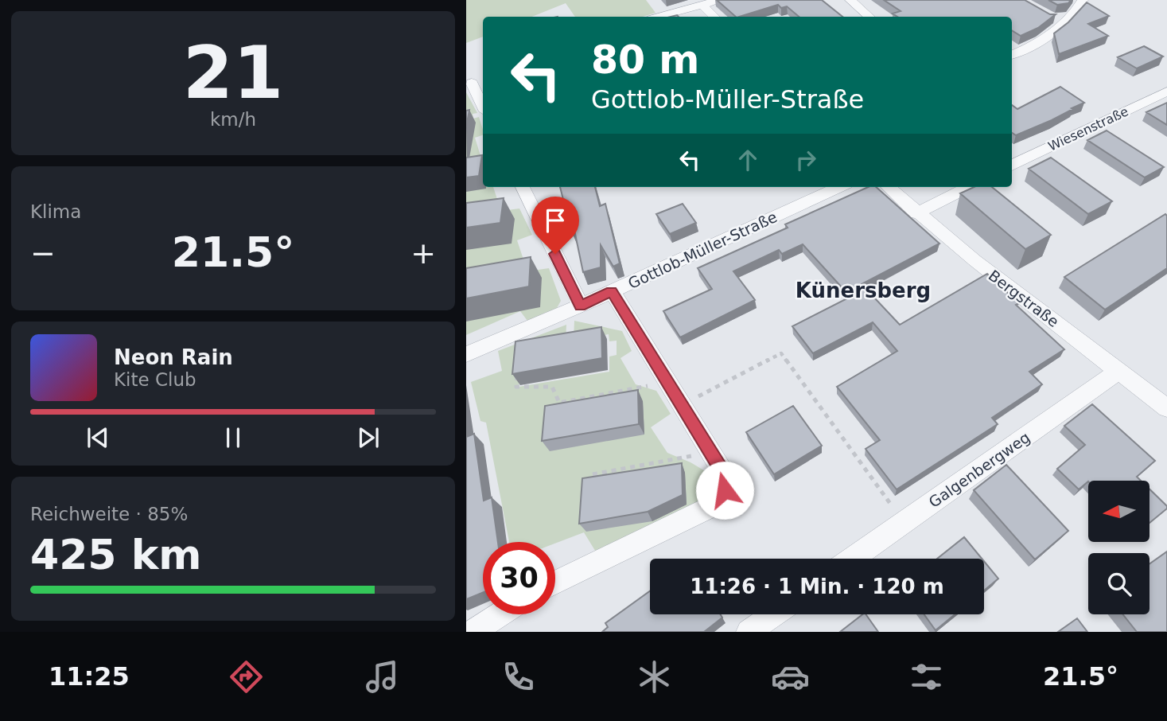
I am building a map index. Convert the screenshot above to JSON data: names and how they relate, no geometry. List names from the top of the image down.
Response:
{
  "streets": {
    "street": [
      "Wiesenstraße",
      "Gottlob-Müller-Straße",
      "Bergstraße",
      "Galgenbergweg"
    ]
  },
  "crossings": [
    ["Bergstraße", "Galgenbergweg"]
  ],
  "districts": ["Künersberg"],
  "north": "left",
  "page": {
    "tile": [
      ["21", "km/h"],
      "Klima",
      ["Reichweite · 85%", "425 km"]
    ],
    "turn": ["80 m", "Gottlob-Müller-Straße"],
    "heat": ["−", "21.5°", "+"],
    "song": ["Neon Rain", "Kite Club"],
    "limit": "30",
    "trip": "11:26 · 1 Min. · 120 m",
    "tabs": ["11:25", "21.5°"]
  }
}
